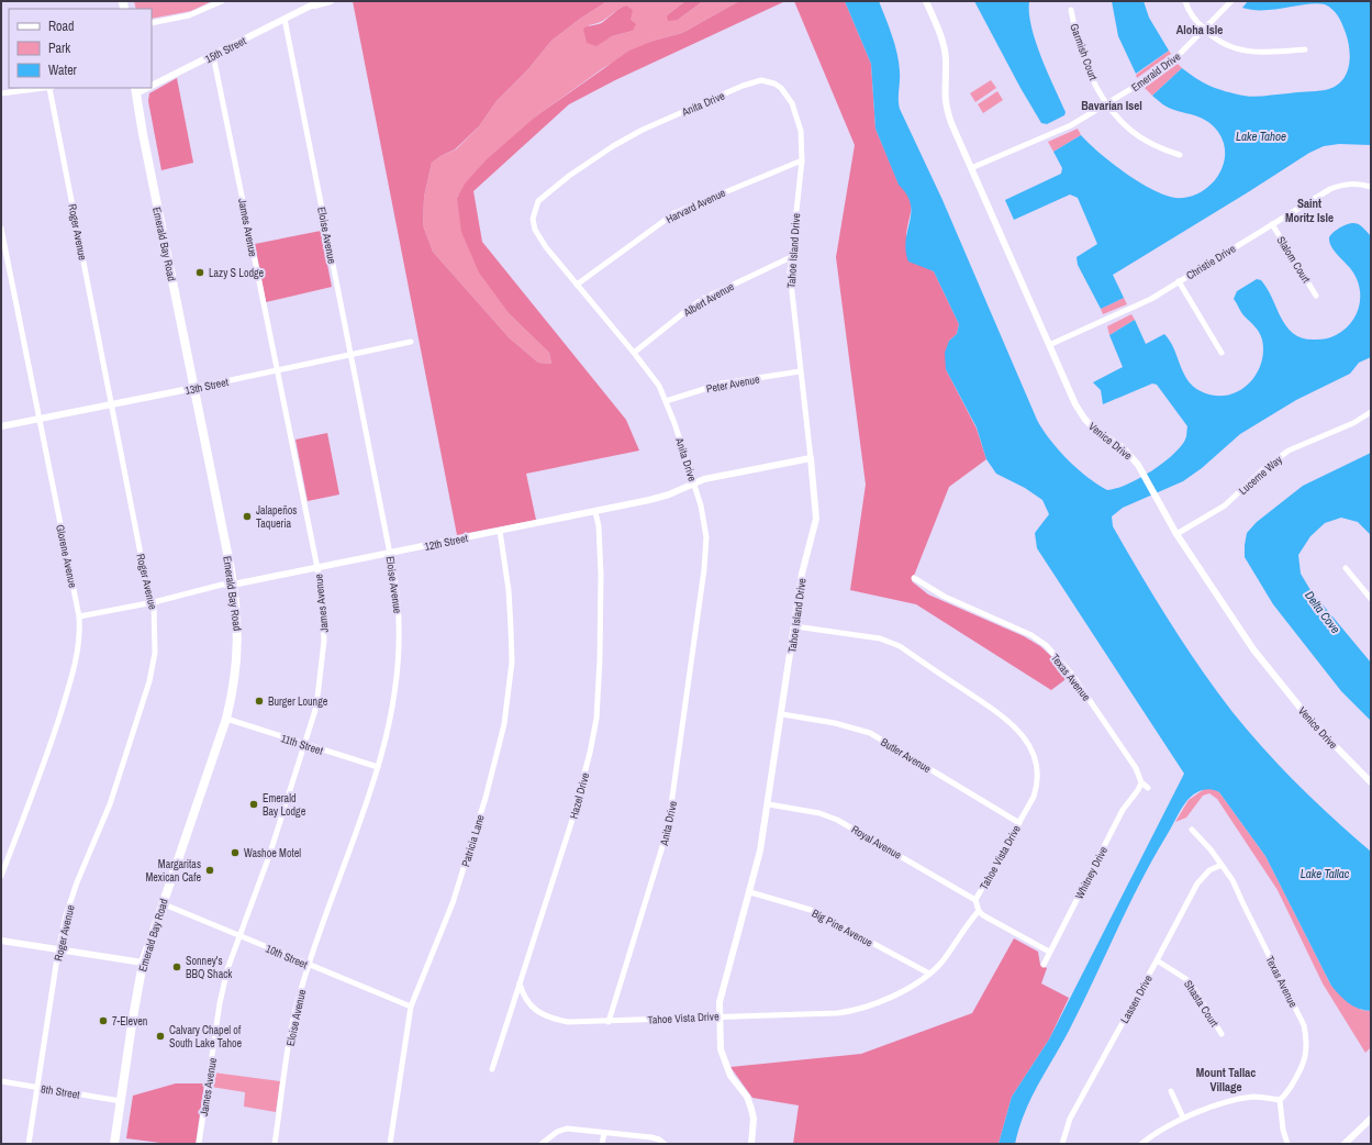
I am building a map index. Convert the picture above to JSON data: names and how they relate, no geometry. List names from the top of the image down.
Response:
{
  "streets": {
    "main road": ["Emerald Bay Road"],
    "street": [
      "15th Street",
      "Garmish Court",
      "Emerald Drive",
      "Anita Drive",
      "Harvard Avenue",
      "James Avenue",
      "Roger Avenue",
      "Eloise Avenue",
      "Tahoe Island Drive",
      "Slalom Court",
      "Christie Drive",
      "Albert Avenue",
      "Peter Avenue",
      "13th Street",
      "Venice Drive",
      "Lucerne Way",
      "12th Street",
      "Glorene Avenue",
      "Texas Avenue",
      "11th Street",
      "Butler Avenue",
      "Hazel Drive",
      "Patricia Lane",
      "Royal Avenue",
      "Tahoe Vista Drive",
      "Whitney Drive",
      "Big Pine Avenue",
      "10th Street",
      "Lassen Drive",
      "Shasta Court",
      "8th Street"
    ]
  },
  "crossings": [
    ["15th Street", "James Avenue"],
    ["15th Street", "Eloise Avenue"],
    ["Garmish Court", "Emerald Drive"],
    ["Emerald Drive", "Venice Drive"],
    ["Anita Drive", "Harvard Avenue"],
    ["Anita Drive", "Tahoe Island Drive"],
    ["Anita Drive", "Albert Avenue"],
    ["Anita Drive", "Peter Avenue"],
    ["Anita Drive", "12th Street"],
    ["Anita Drive", "Tahoe Vista Drive"],
    ["Harvard Avenue", "Tahoe Island Drive"],
    ["James Avenue", "13th Street"],
    ["James Avenue", "12th Street"],
    ["James Avenue", "11th Street"],
    ["James Avenue", "10th Street"],
    ["Roger Avenue", "13th Street"],
    ["Roger Avenue", "12th Street"],
    ["Roger Avenue", "8th Street"],
    ["Eloise Avenue", "13th Street"],
    ["Eloise Avenue", "12th Street"],
    ["Eloise Avenue", "11th Street"],
    ["Eloise Avenue", "10th Street"],
    ["Emerald Bay Road", "13th Street"],
    ["Emerald Bay Road", "12th Street"],
    ["Emerald Bay Road", "11th Street"],
    ["Emerald Bay Road", "10th Street"],
    ["Emerald Bay Road", "8th Street"],
    ["Tahoe Island Drive", "Albert Avenue"],
    ["Tahoe Island Drive", "Peter Avenue"],
    ["Tahoe Island Drive", "12th Street"],
    ["Tahoe Island Drive", "Butler Avenue"],
    ["Tahoe Island Drive", "Royal Avenue"],
    ["Tahoe Island Drive", "Tahoe Vista Drive"],
    ["Tahoe Island Drive", "Big Pine Avenue"],
    ["Slalom Court", "Christie Drive"],
    ["Christie Drive", "Venice Drive"],
    ["13th Street", "Glorene Avenue"],
    ["Venice Drive", "Lucerne Way"],
    ["12th Street", "Glorene Avenue"],
    ["12th Street", "Hazel Drive"],
    ["12th Street", "Patricia Lane"],
    ["Texas Avenue", "Whitney Drive"],
    ["Texas Avenue", "Lassen Drive"],
    ["Butler Avenue", "Tahoe Vista Drive"],
    ["Hazel Drive", "Tahoe Vista Drive"],
    ["Patricia Lane", "10th Street"],
    ["Royal Avenue", "Tahoe Vista Drive"],
    ["Tahoe Vista Drive", "Big Pine Avenue"],
    ["Lassen Drive", "Shasta Court"]
  ],
  "districts": [
    "Aloha Isle",
    "Bavarian Isel",
    "Saint Moritz Isle",
    "Mount Tallac Village"
  ],
  "water": ["Lake Tahoe", "Delta Cove", "Lake Tallac"],
  "places": [
    "Lazy S Lodge",
    "Jalapeños Taqueria",
    "Burger Lounge",
    "Emerald Bay Lodge",
    "Washoe Motel",
    "Margaritas Mexican Cafe",
    "Sonney's BBQ Shack",
    "7-Eleven",
    "Calvary Chapel of South Lake Tahoe"
  ],
  "legend": ["Road", "Park", "Water"]
}
